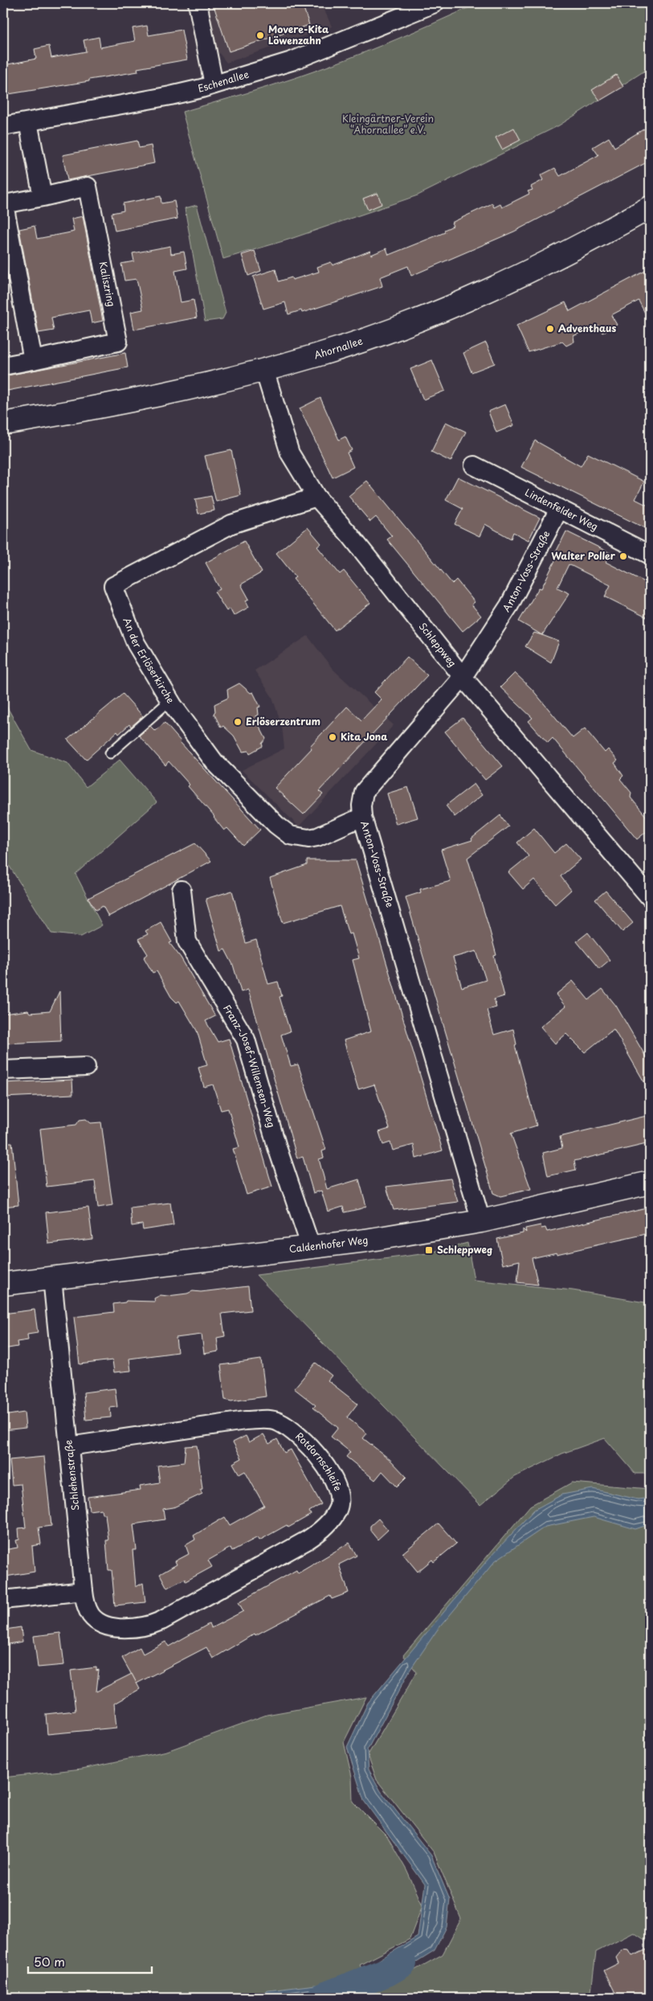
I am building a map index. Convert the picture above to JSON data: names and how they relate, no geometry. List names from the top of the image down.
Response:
{
  "streets": {
    "main road": ["Ahornallee", "Caldenhofer Weg"],
    "street": [
      "Eschenallee",
      "Kaliszring",
      "Lindenfelder Weg",
      "Anton-Voss-Straße",
      "Schleppweg",
      "An der Erlöserkirche",
      "Franz-Josef-Willemsen-Weg",
      "Rotdornschleife",
      "Schlehenstraße"
    ]
  },
  "crossings": [
    ["Ahornallee", "Schleppweg"],
    ["Lindenfelder Weg", "Anton-Voss-Straße"],
    ["Anton-Voss-Straße", "Schleppweg"],
    ["Anton-Voss-Straße", "An der Erlöserkirche"],
    ["Anton-Voss-Straße", "Caldenhofer Weg"],
    ["Schleppweg", "An der Erlöserkirche"],
    ["Franz-Josef-Willemsen-Weg", "Caldenhofer Weg"],
    ["Caldenhofer Weg", "Schlehenstraße"],
    ["Rotdornschleife", "Schlehenstraße"]
  ],
  "parks": ["Kleingärtner-Verein “Ahornallee” e.V."],
  "places": {
    "other": [
      "Movere-Kita Löwenzahn",
      "Adventhaus",
      "Walter Poller",
      "Erlöserzentrum",
      "Kita Jona"
    ],
    "transit": ["Schleppweg"]
  },
  "scale_bar": "50 m"
}
